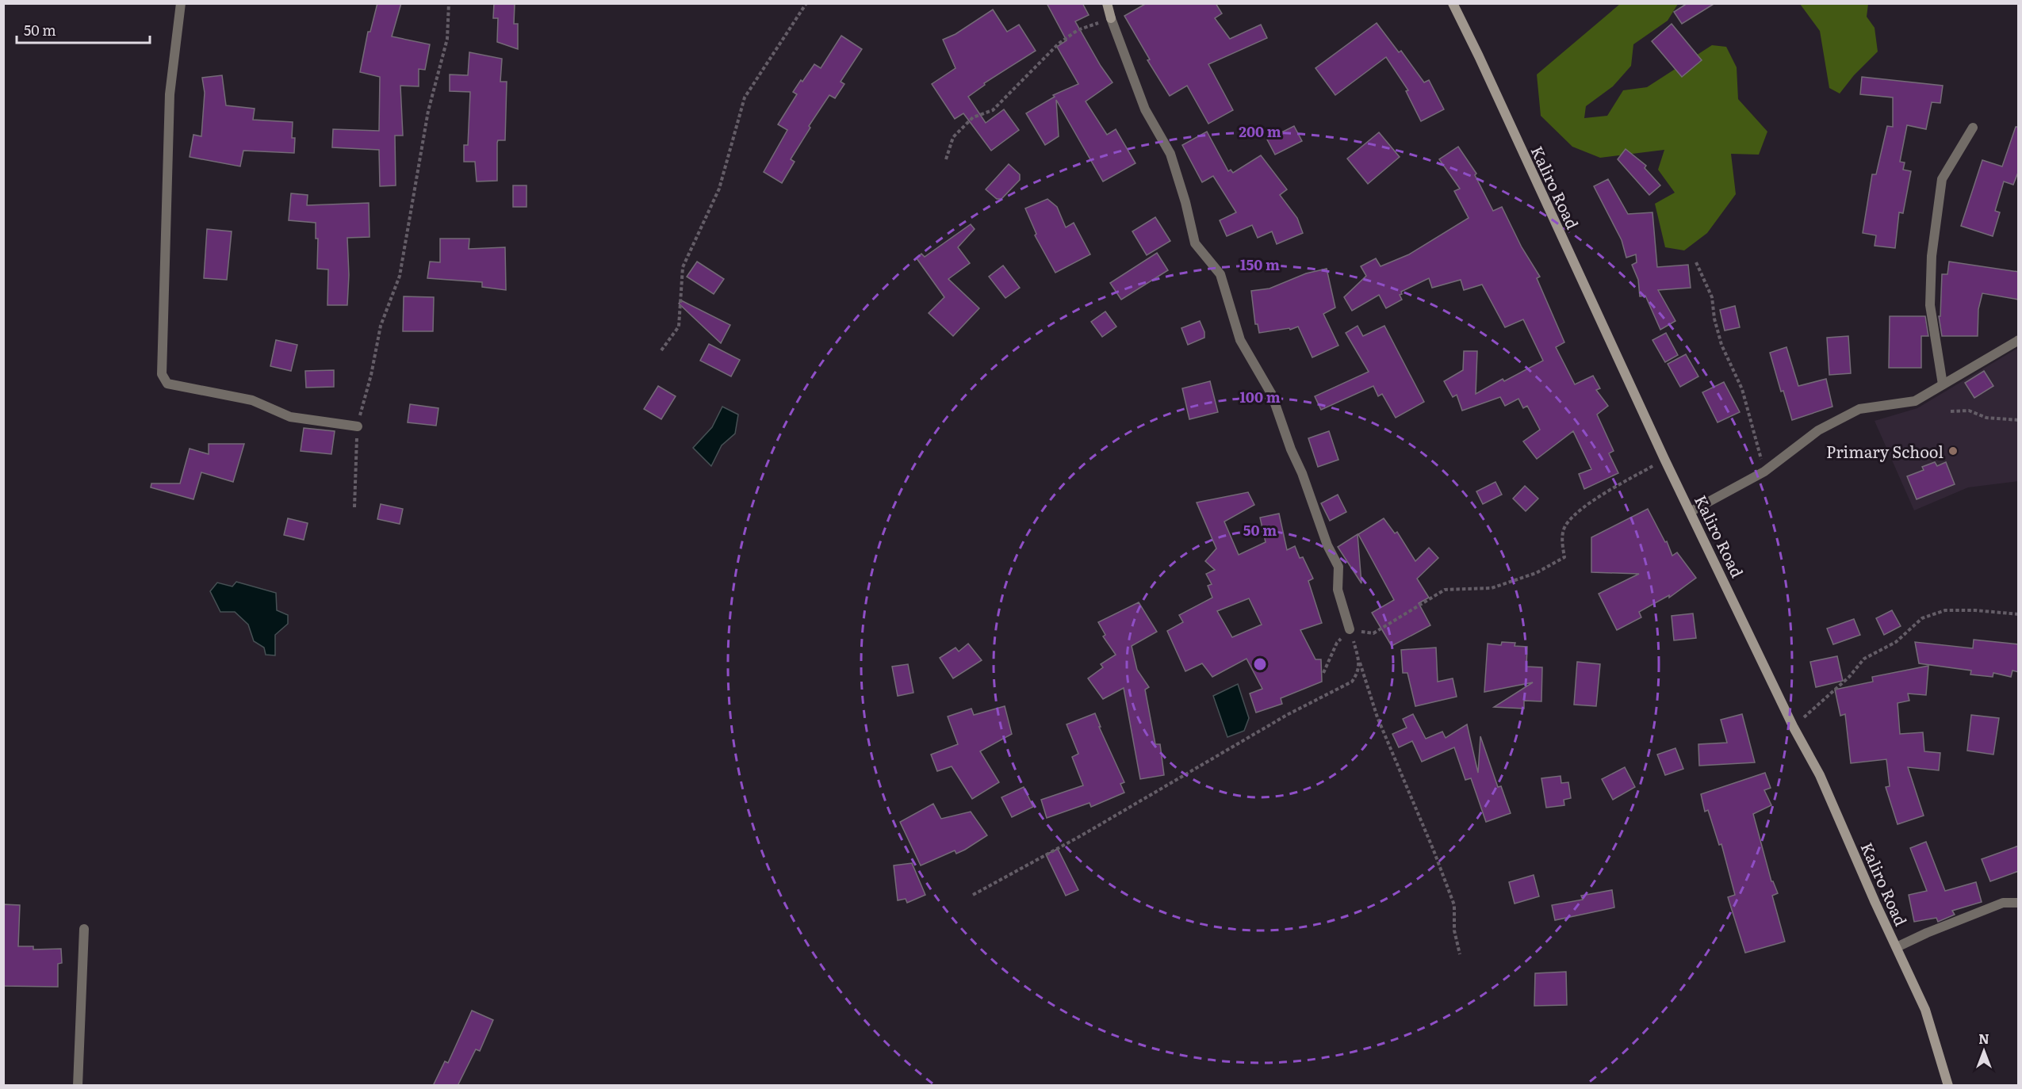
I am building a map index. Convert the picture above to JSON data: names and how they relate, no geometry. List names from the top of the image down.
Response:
{
  "streets": {
    "main road": ["Kaliro Road"]
  },
  "places": ["Primary School"],
  "scale_bar": "50 m",
  "north": "top",
  "rings": [
    "200 m",
    "150 m",
    "100 m",
    "50 m"
  ]
}
